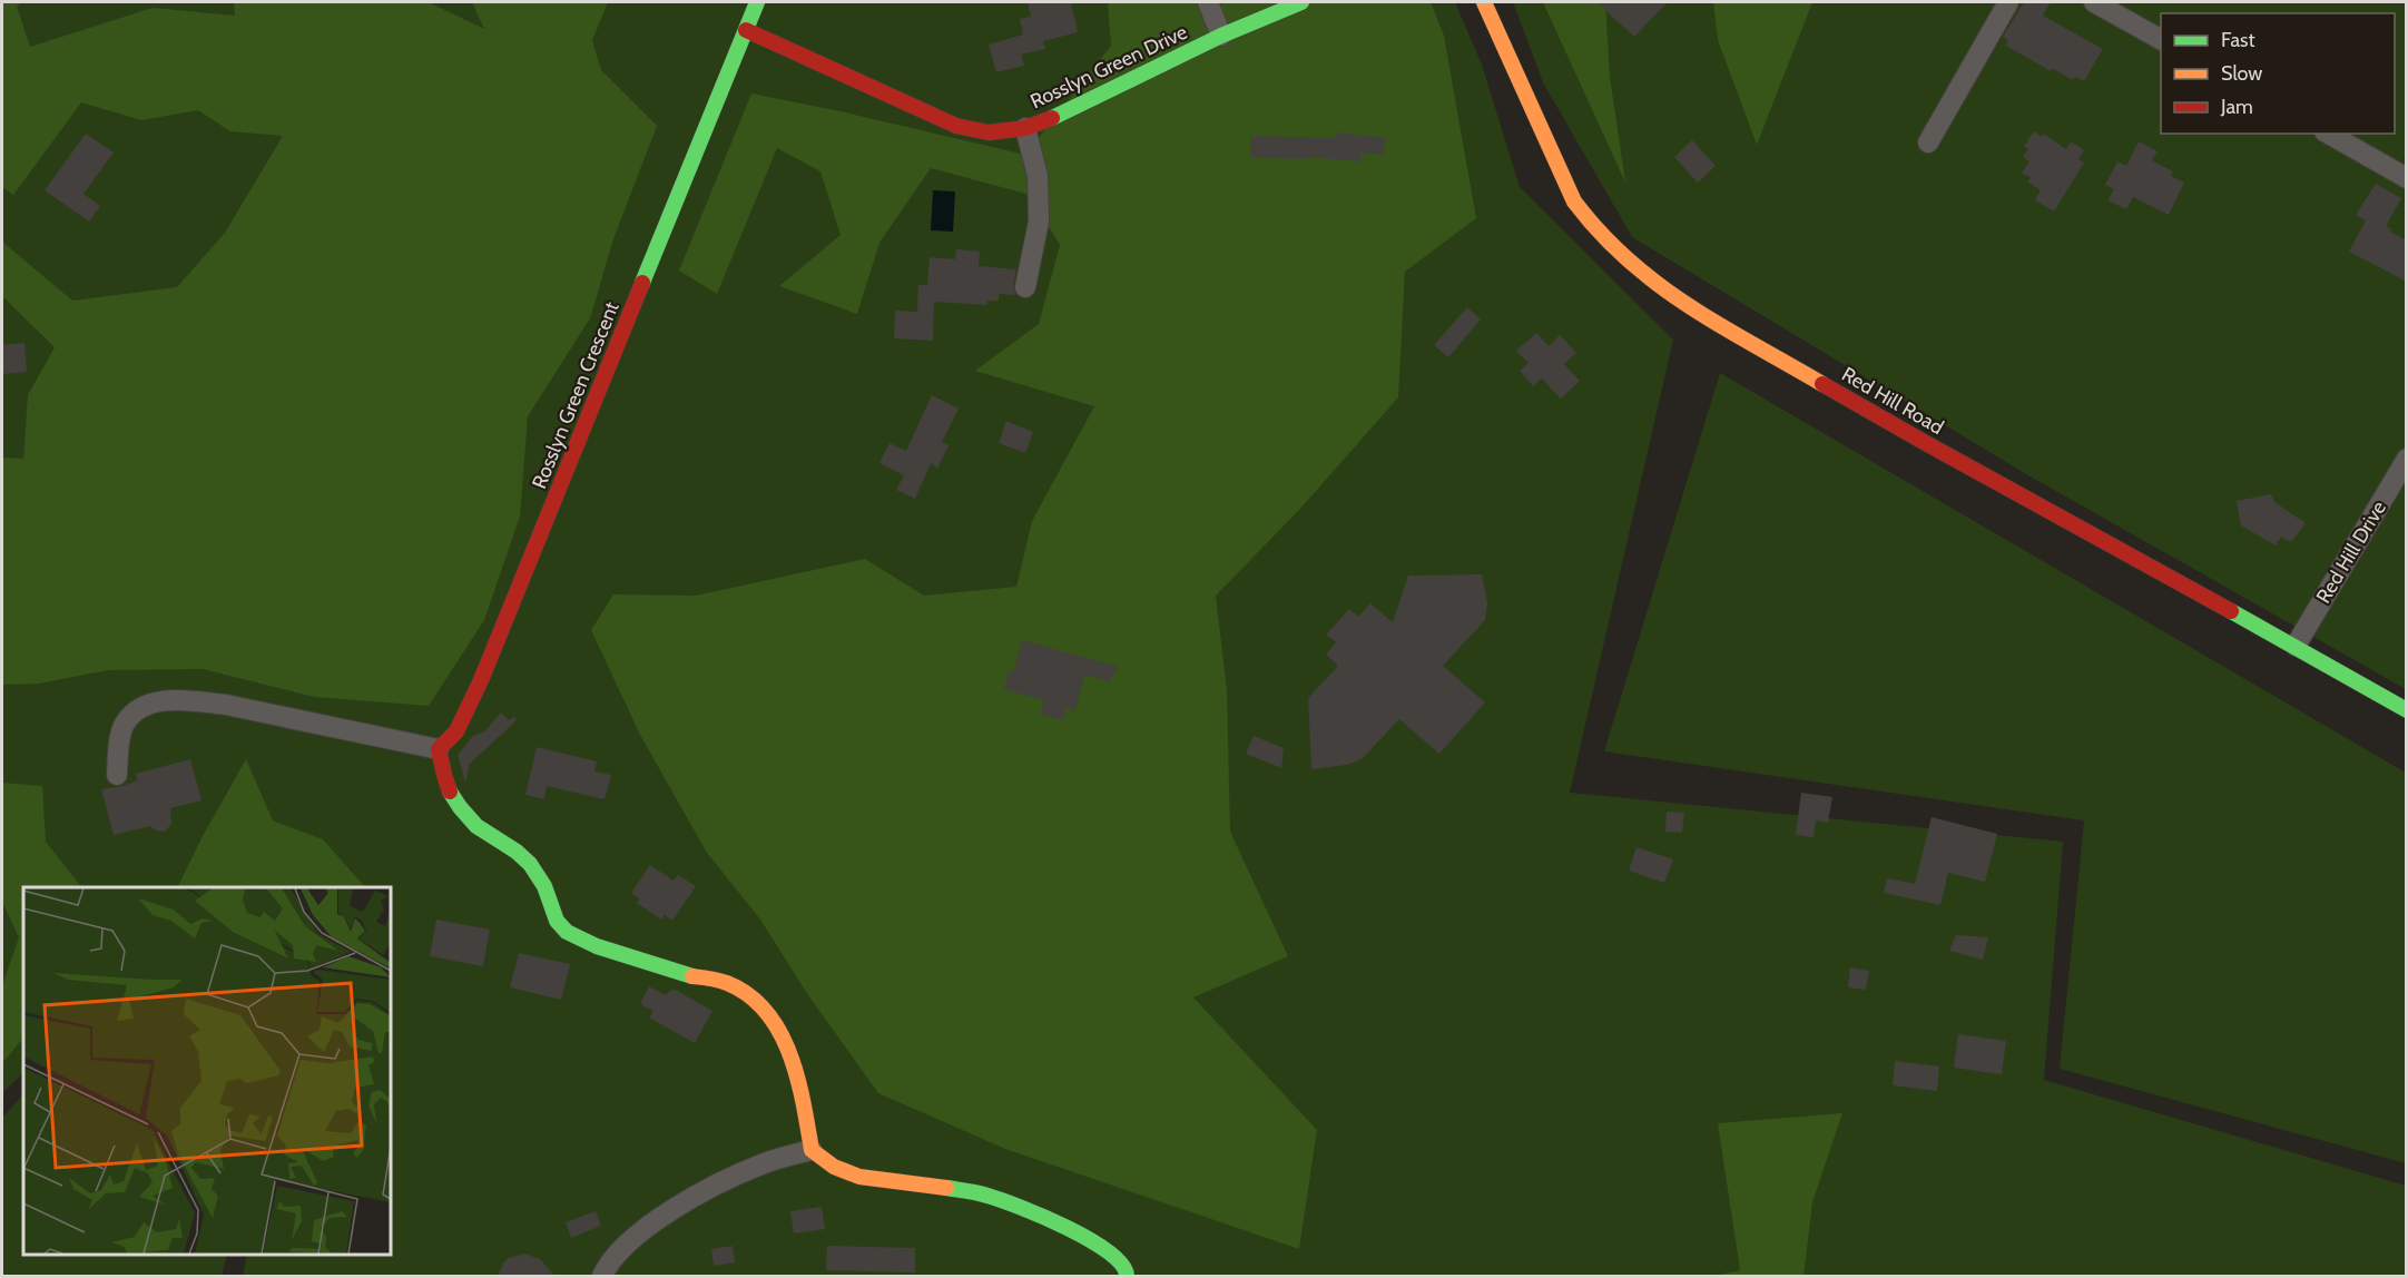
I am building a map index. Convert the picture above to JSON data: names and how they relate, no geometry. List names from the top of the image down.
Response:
{
  "streets": {
    "street": [
      "Rosslyn Green Drive",
      "Rosslyn Green Crescent",
      "Red Hill Road",
      "Red Hill Drive"
    ]
  },
  "crossings": [
    ["Rosslyn Green Drive", "Rosslyn Green Crescent"],
    ["Red Hill Road", "Red Hill Drive"]
  ],
  "legend": ["Fast", "Slow", "Jam"]
}
